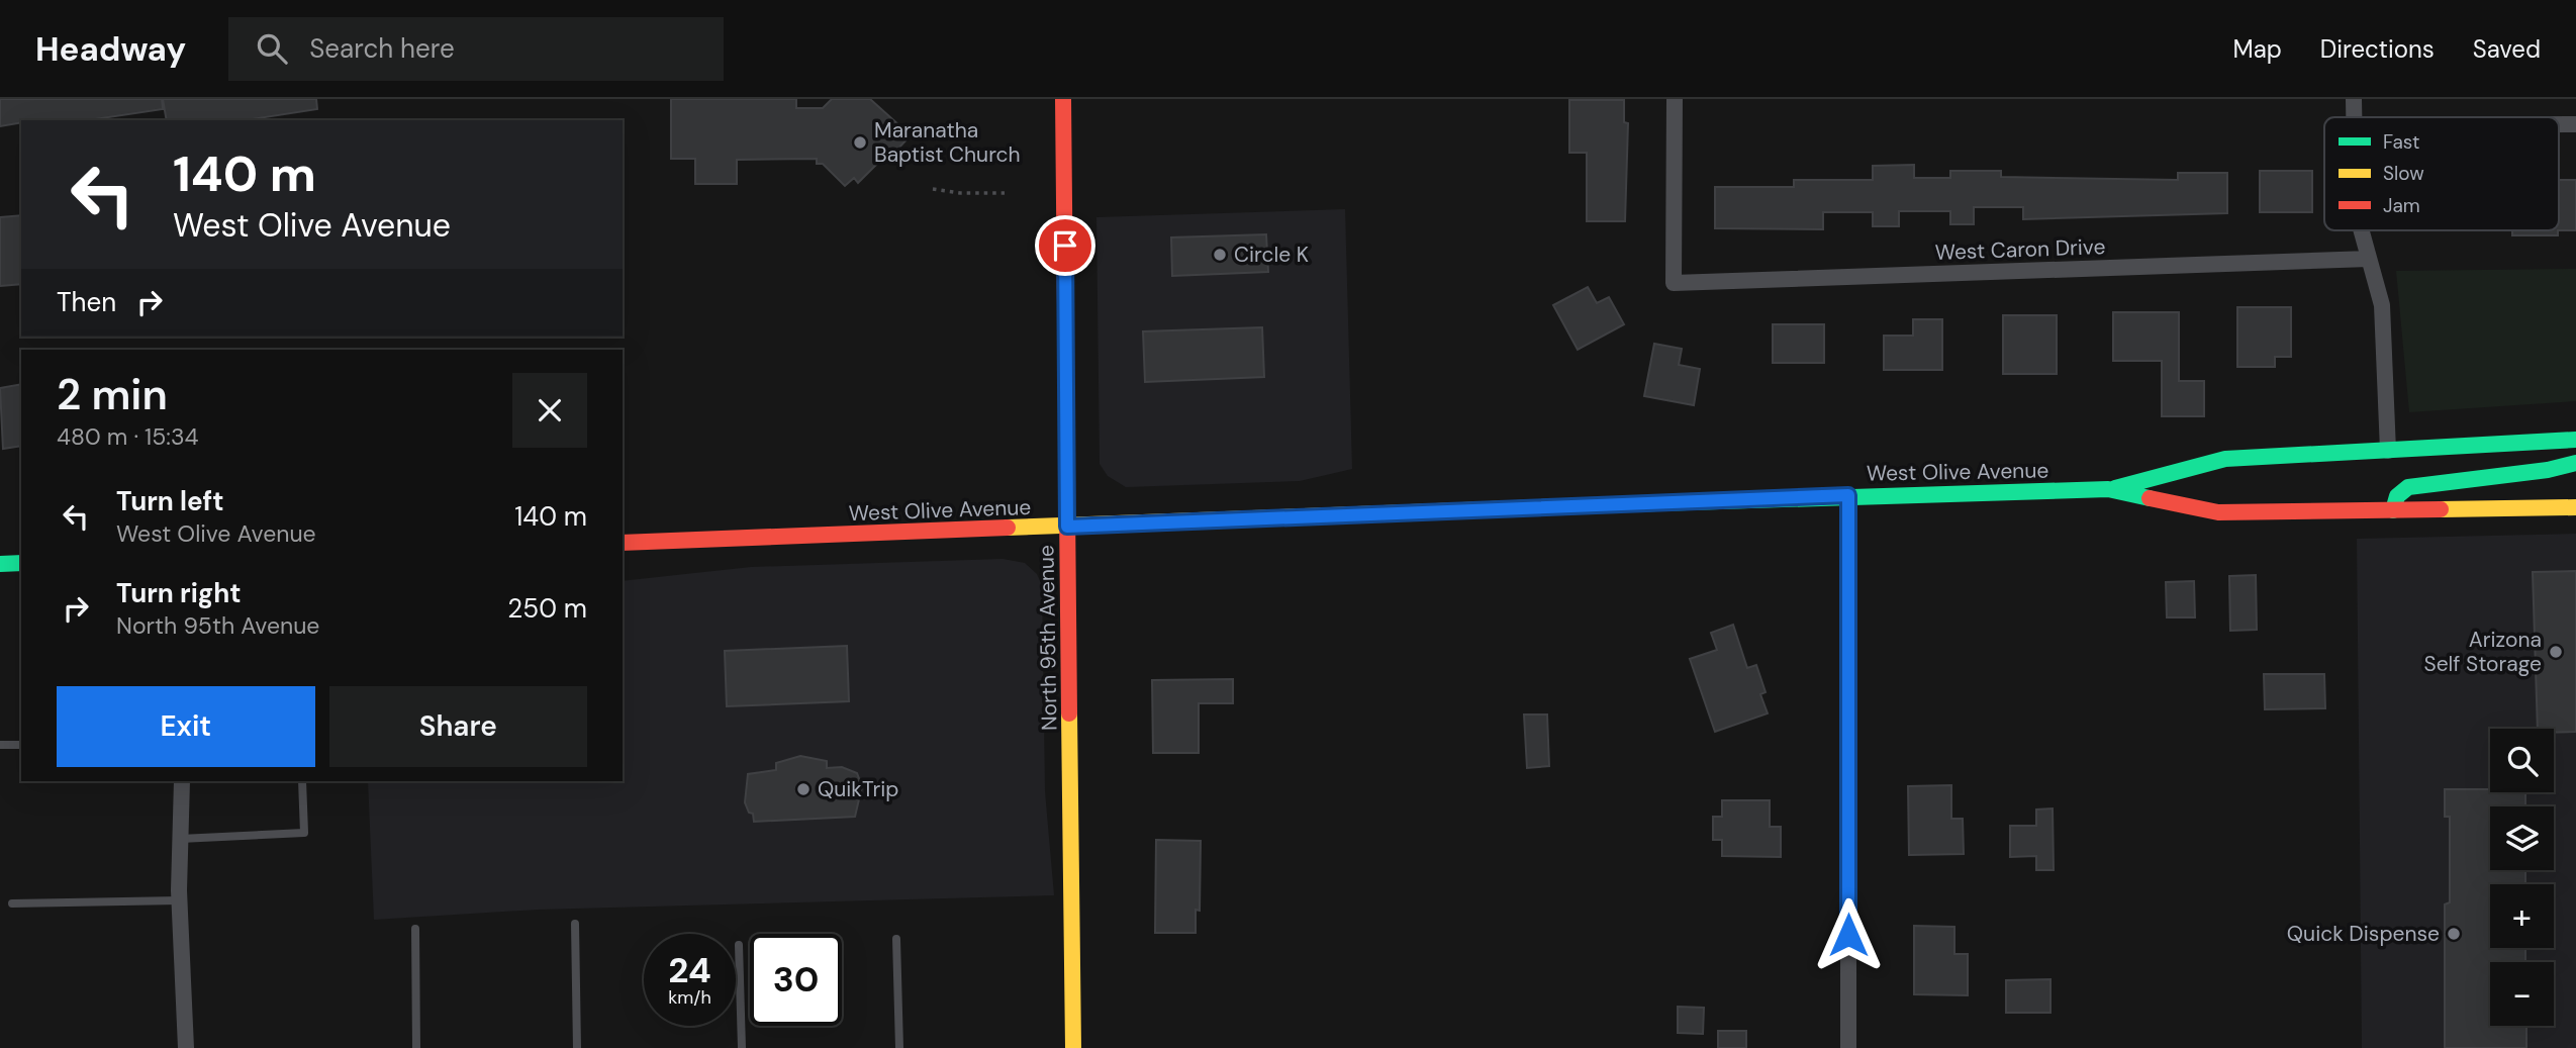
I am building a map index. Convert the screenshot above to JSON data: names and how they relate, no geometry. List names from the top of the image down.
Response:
{
  "streets": {
    "main road": ["West Olive Avenue", "North 95th Avenue"],
    "street": ["West Caron Drive"]
  },
  "crossings": [
    ["West Olive Avenue", "North 95th Avenue"]
  ],
  "places": [
    "Maranatha Baptist Church",
    "Circle K",
    "Arizona Self Storage",
    "QuikTrip",
    "Quick Dispense"
  ],
  "legend": ["Fast", "Slow", "Jam"],
  "page": {
    "header": "Headway",
    "search": "Search here",
    "nav": ["Map", "Directions", "Saved"],
    "turn": ["140 m", "West Olive Avenue"],
    "then": "Then",
    "heading": ["2 min", "480 m · 15:34"],
    "list": [
      {
        "name": "Turn left",
        "note": "West Olive Avenue",
        "value": "140 m"
      },
      {
        "name": "Turn right",
        "note": "North 95th Avenue",
        "value": "250 m"
      }
    ],
    "buttons": ["Exit", "Share"],
    "map_buttons": ["+", "−"],
    "speed": "24 km/h",
    "limit": "30"
  }
}
